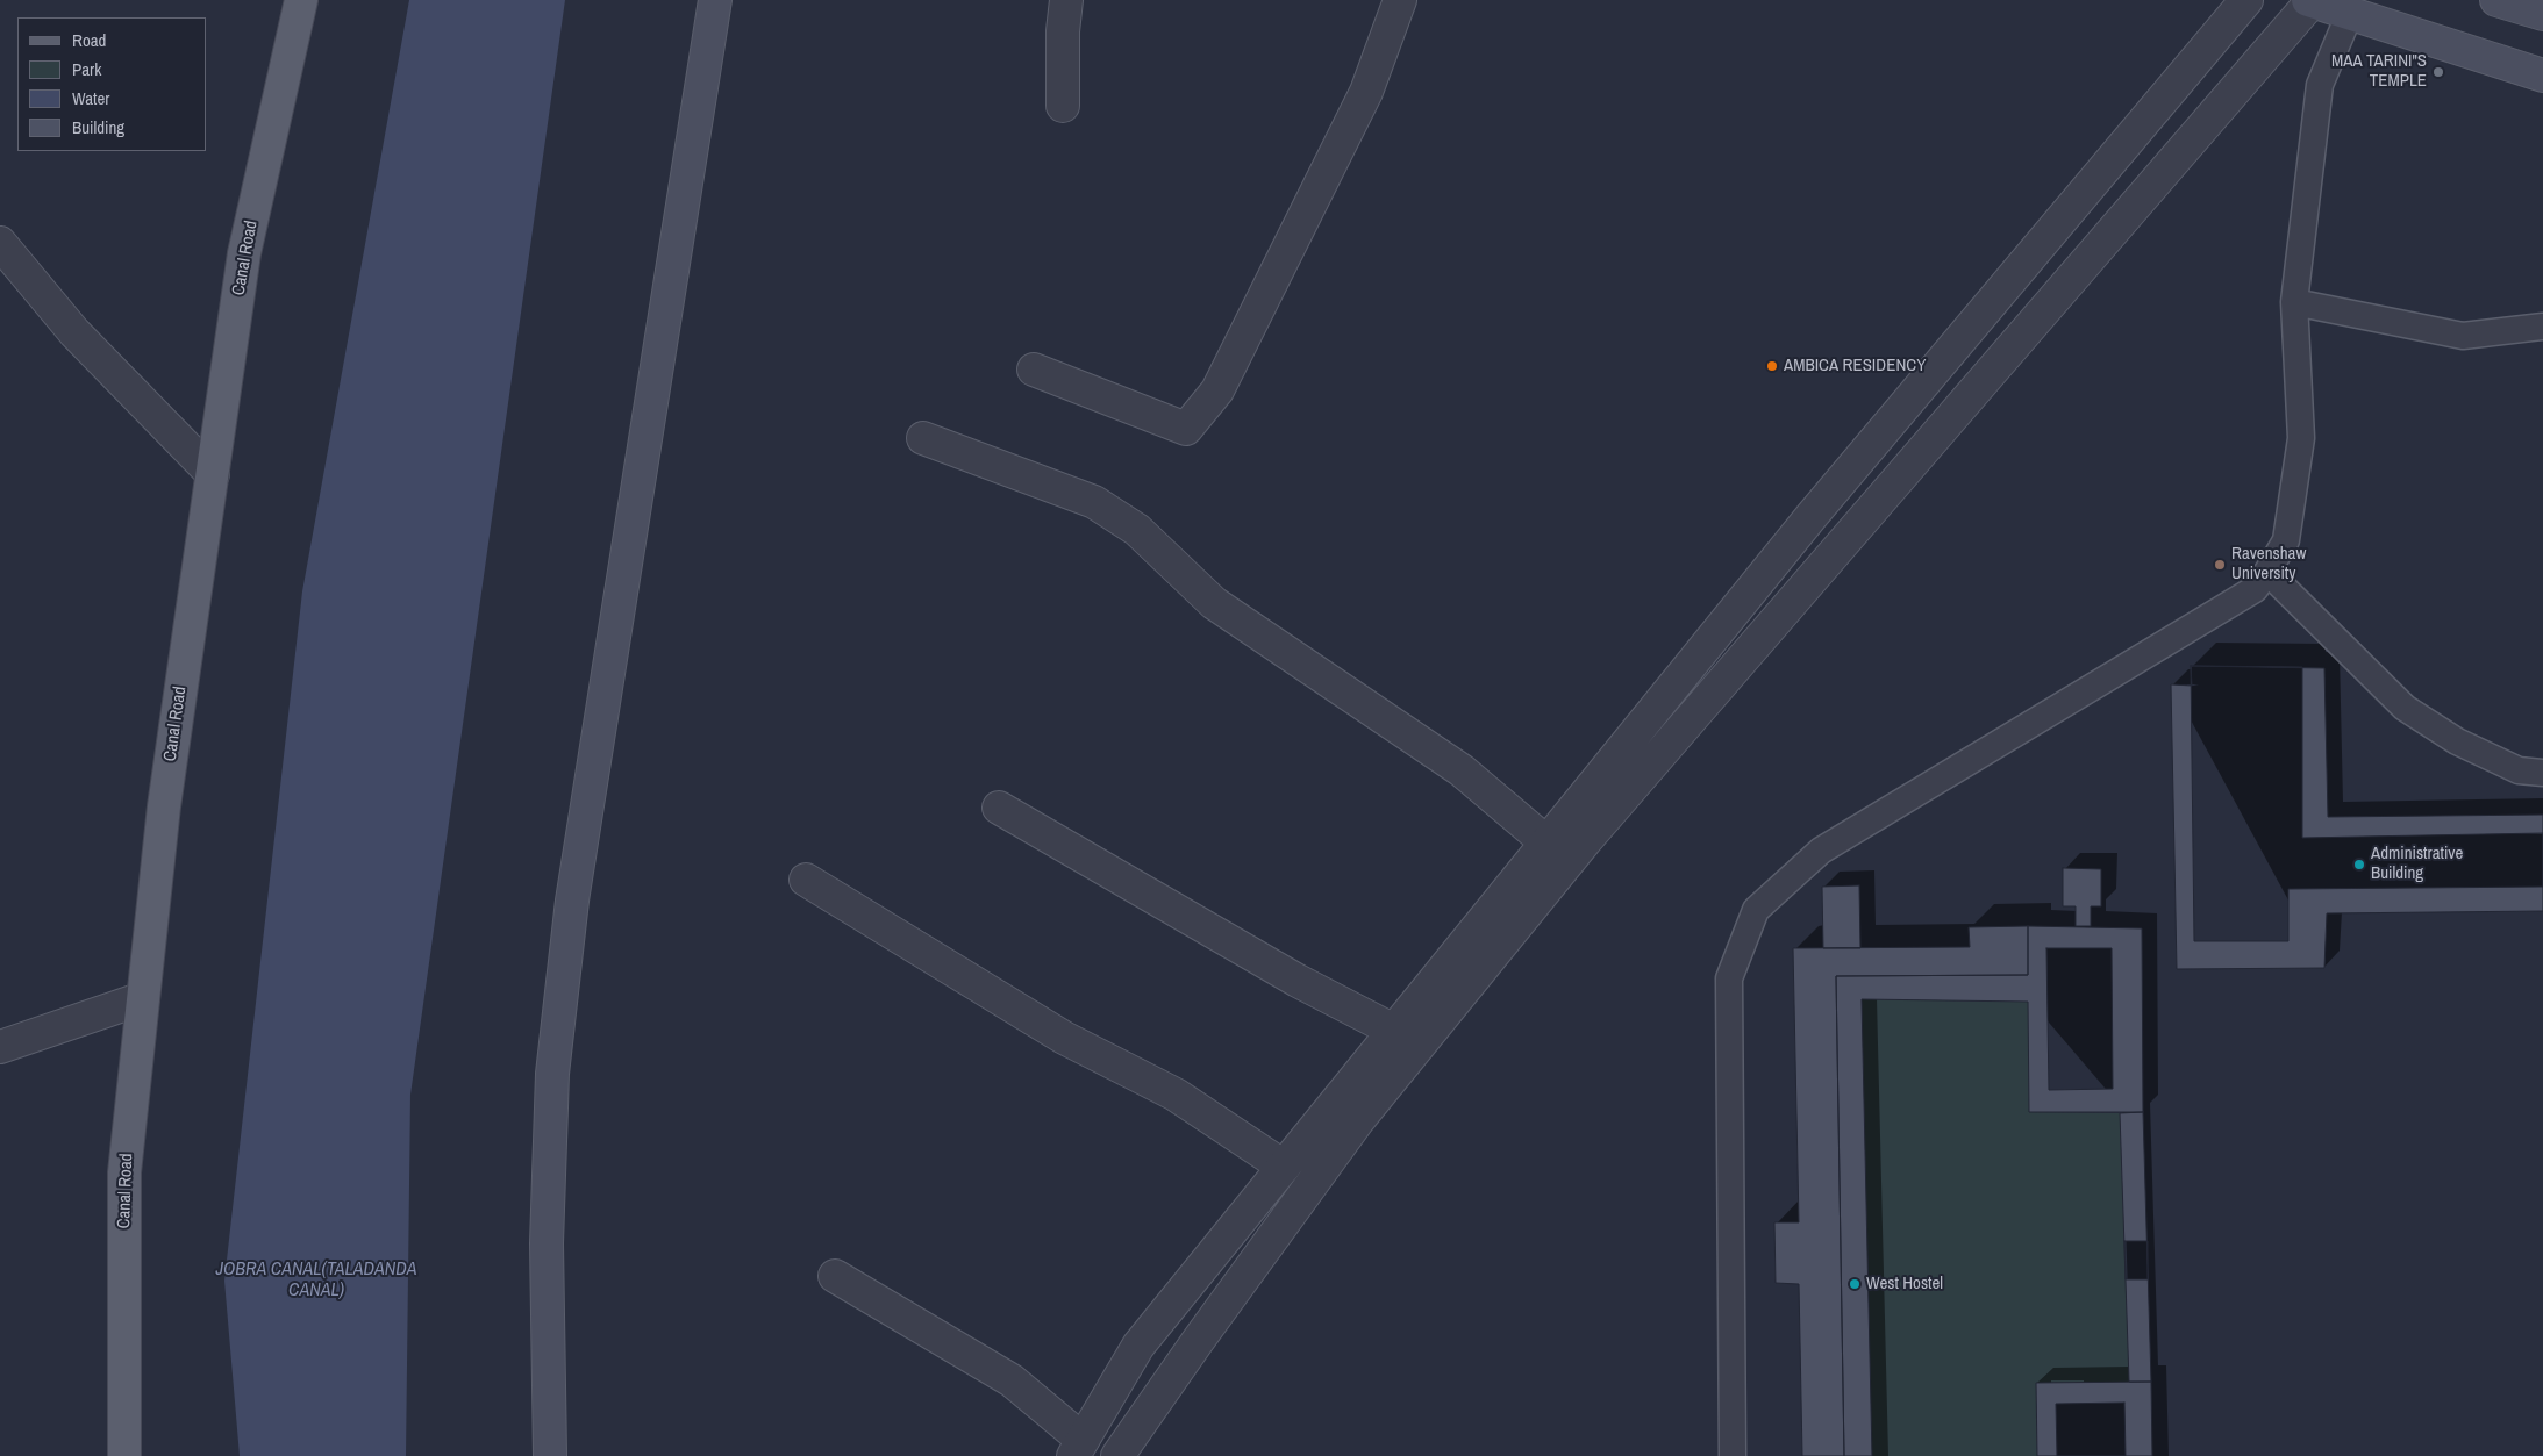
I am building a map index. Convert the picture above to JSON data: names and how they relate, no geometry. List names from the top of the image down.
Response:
{
  "streets": {
    "main road": ["Canal Road"]
  },
  "water": ["JOBRA CANAL(TALADANDA CANAL)"],
  "places": [
    "MAA TARINI\"S TEMPLE",
    "AMBICA RESIDENCY",
    "Ravenshaw University",
    "Administrative Building",
    "West Hostel"
  ],
  "legend": [
    "Road",
    "Park",
    "Water",
    "Building"
  ]
}
